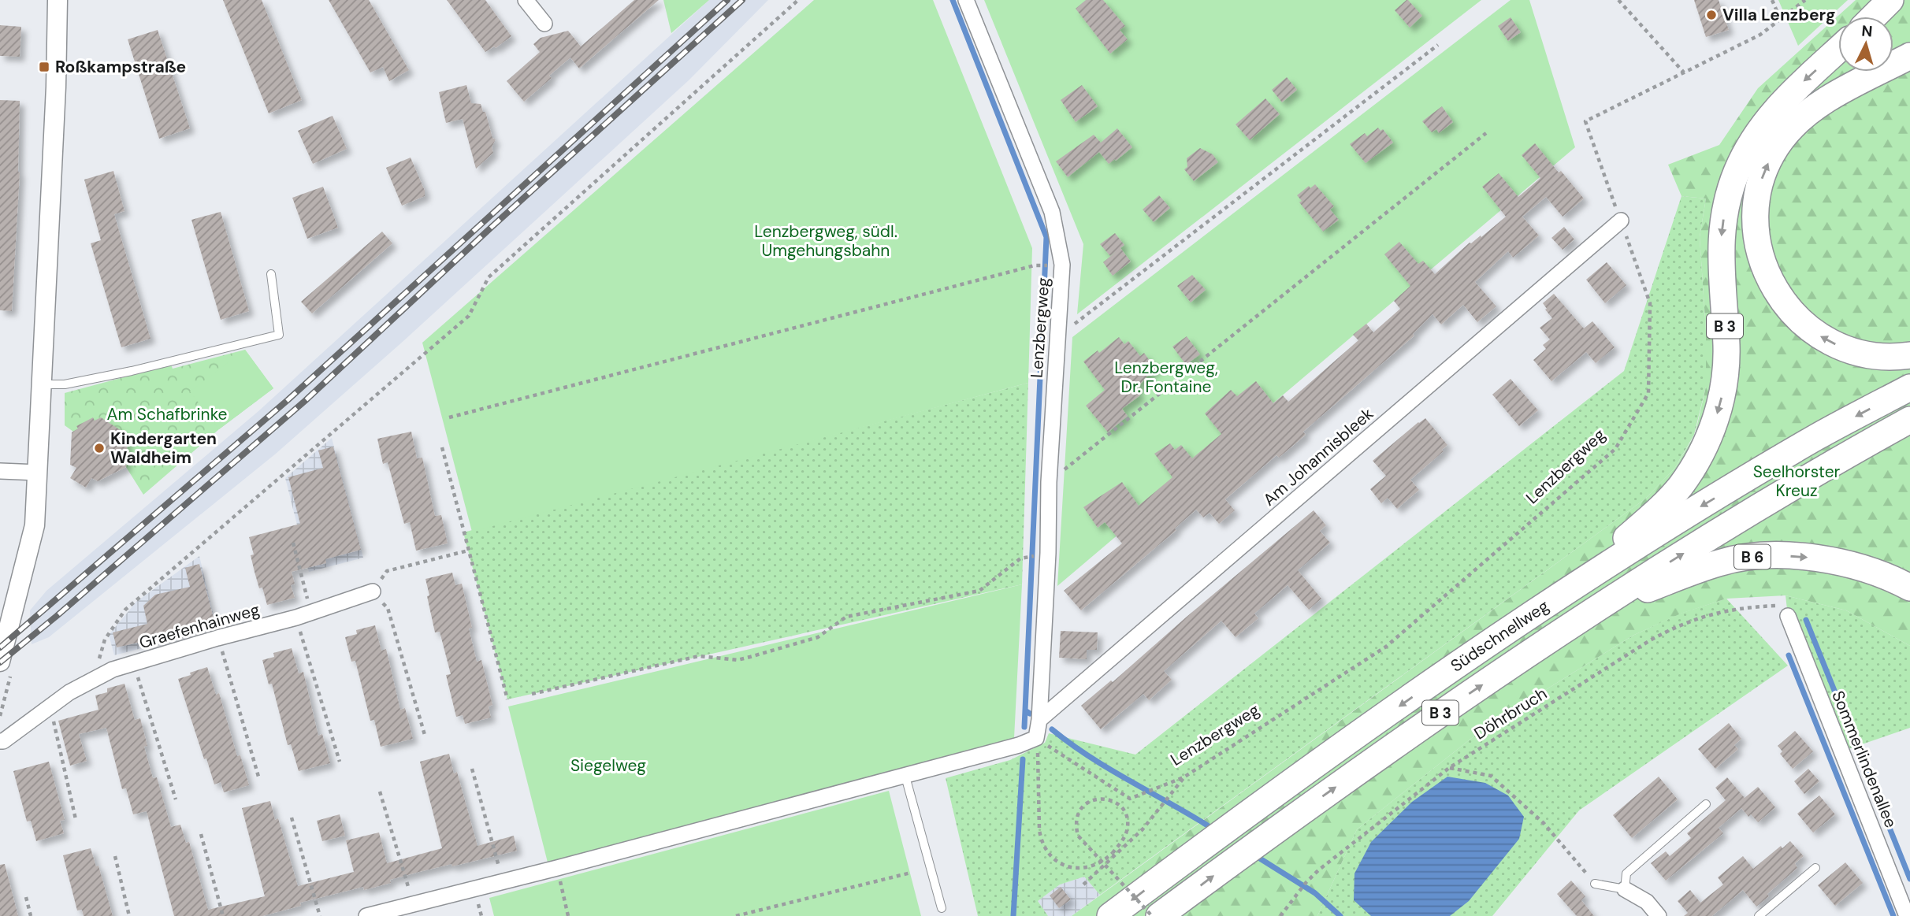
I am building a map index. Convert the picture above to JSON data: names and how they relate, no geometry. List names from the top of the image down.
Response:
{
  "streets": {
    "highway": ["B 3", "B 6", "Südschnellweg"],
    "street": [
      "Lenzbergweg",
      "Am Johannisbleek",
      "Graefenhainweg",
      "Sommerlindenallee"
    ],
    "path": ["Döhrbruch"]
  },
  "crossings": [
    ["B 3", "Südschnellweg"],
    ["Lenzbergweg", "Am Johannisbleek"],
    ["B 6", "Südschnellweg"],
    ["Döhrbruch", "Sommerlindenallee"]
  ],
  "parks": [
    "Lenzbergweg, südl. Umgehungsbahn",
    "Lenzbergweg, Dr. Fontaine",
    "Am Schafbrinke",
    "Seelhorster Kreuz",
    "Siegelweg"
  ],
  "places": {
    "other": ["Villa Lenzberg", "Kindergarten Waldheim"],
    "transit": ["Roßkampstraße"]
  },
  "north": "top"
}
